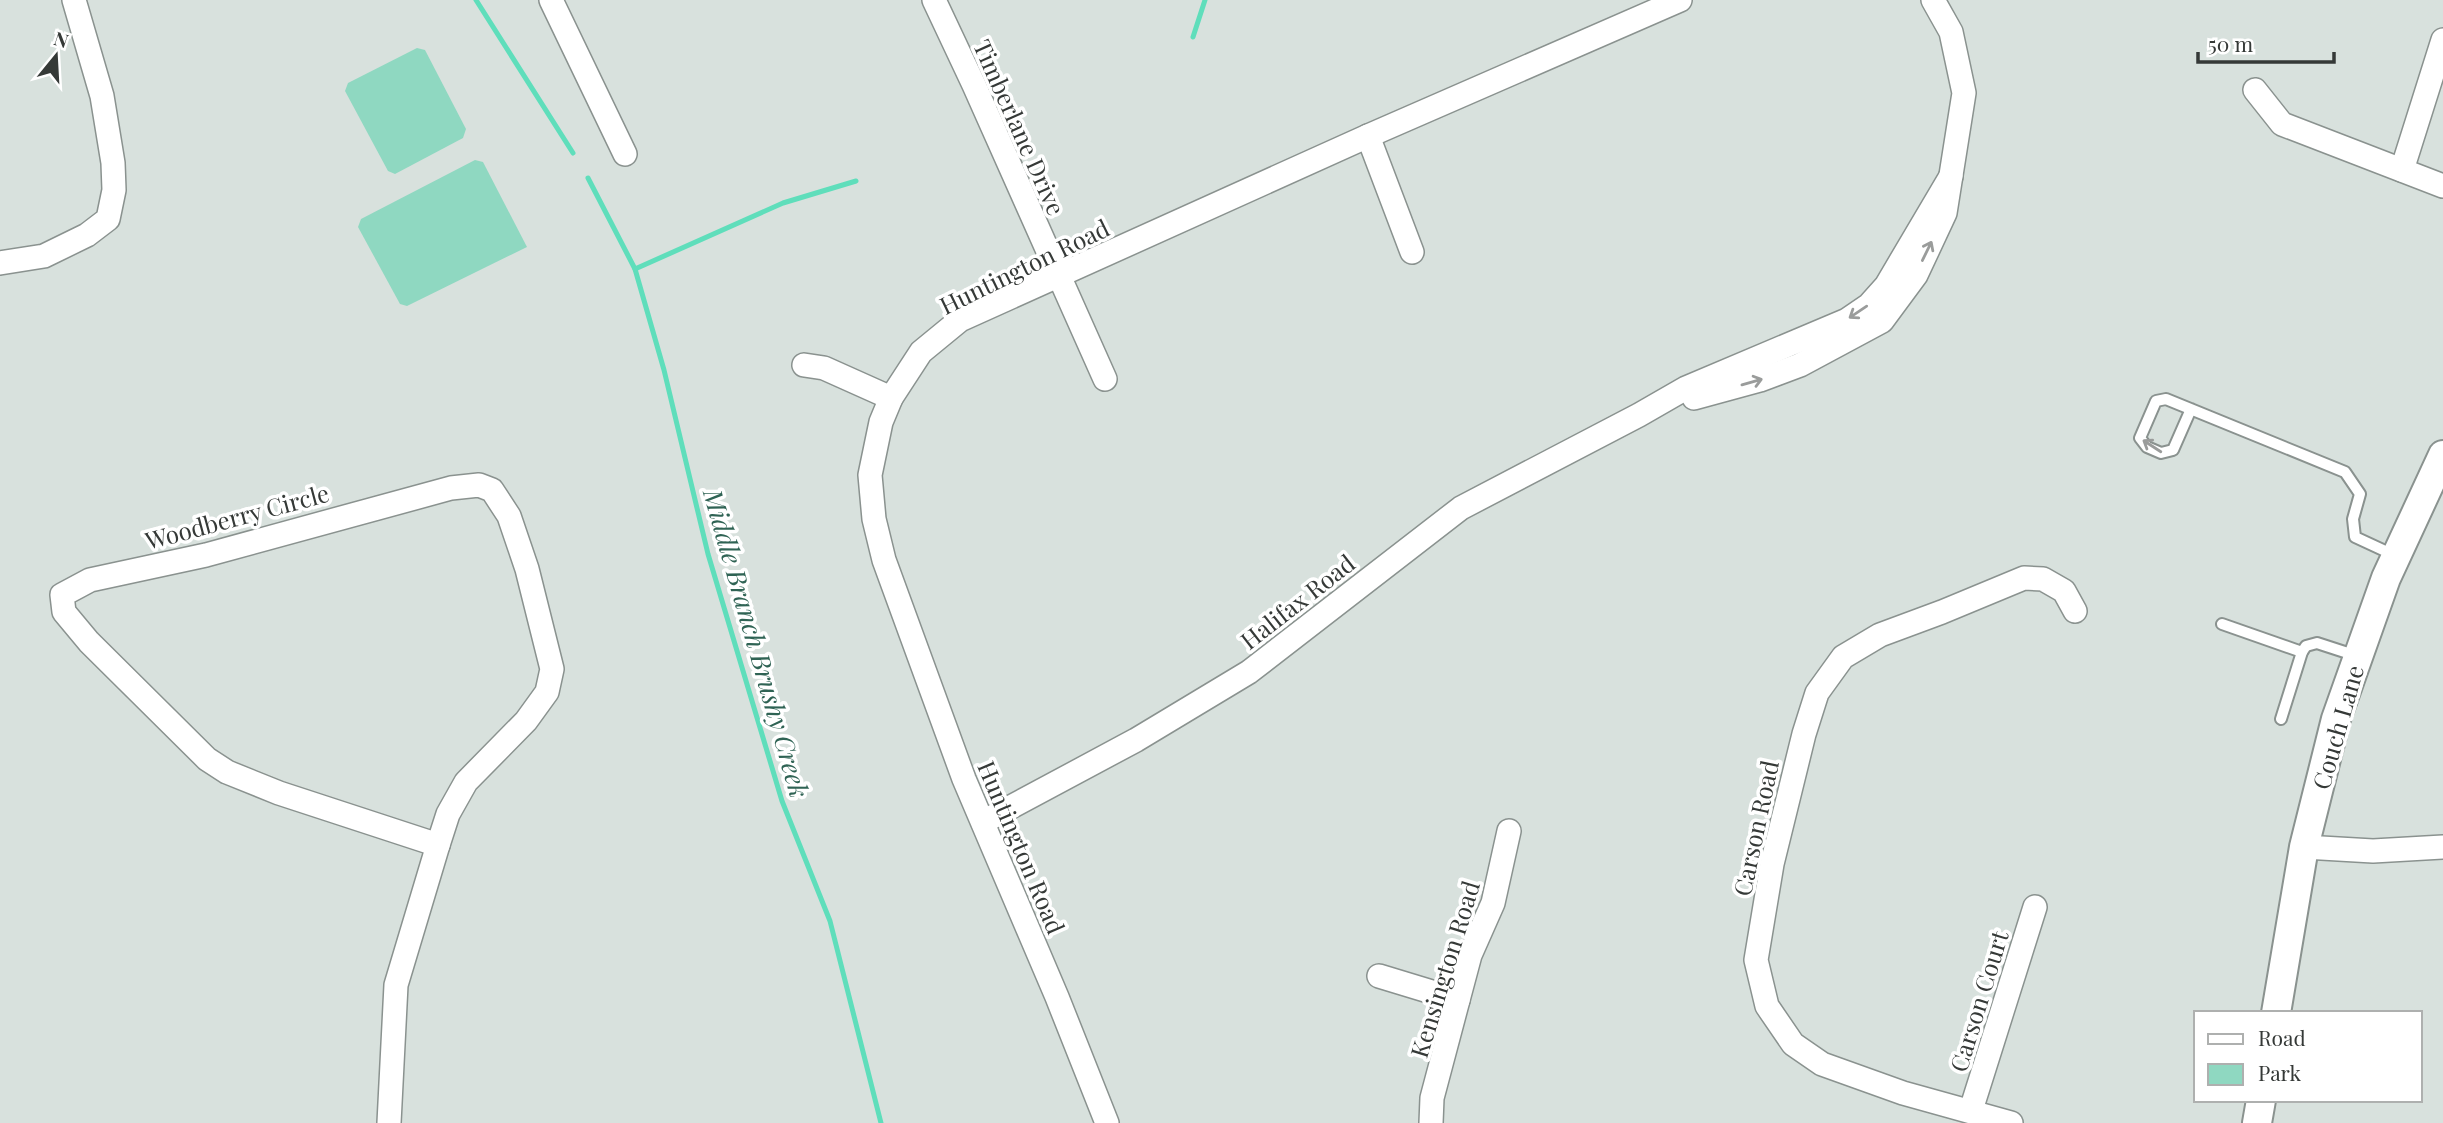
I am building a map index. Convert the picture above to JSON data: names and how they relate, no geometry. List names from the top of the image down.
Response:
{
  "streets": {
    "street": [
      "Timberlane Drive",
      "Huntington Road",
      "Woodberry Circle",
      "Halifax Road",
      "Couch Lane",
      "Carson Road",
      "Kensington Road",
      "Carson Court"
    ]
  },
  "crossings": [
    ["Timberlane Drive", "Huntington Road"],
    ["Huntington Road", "Halifax Road"],
    ["Carson Road", "Carson Court"]
  ],
  "water": ["Middle Branch Brushy Creek"],
  "legend": ["Road", "Park"],
  "scale_bar": "50 m",
  "north": "top"
}
